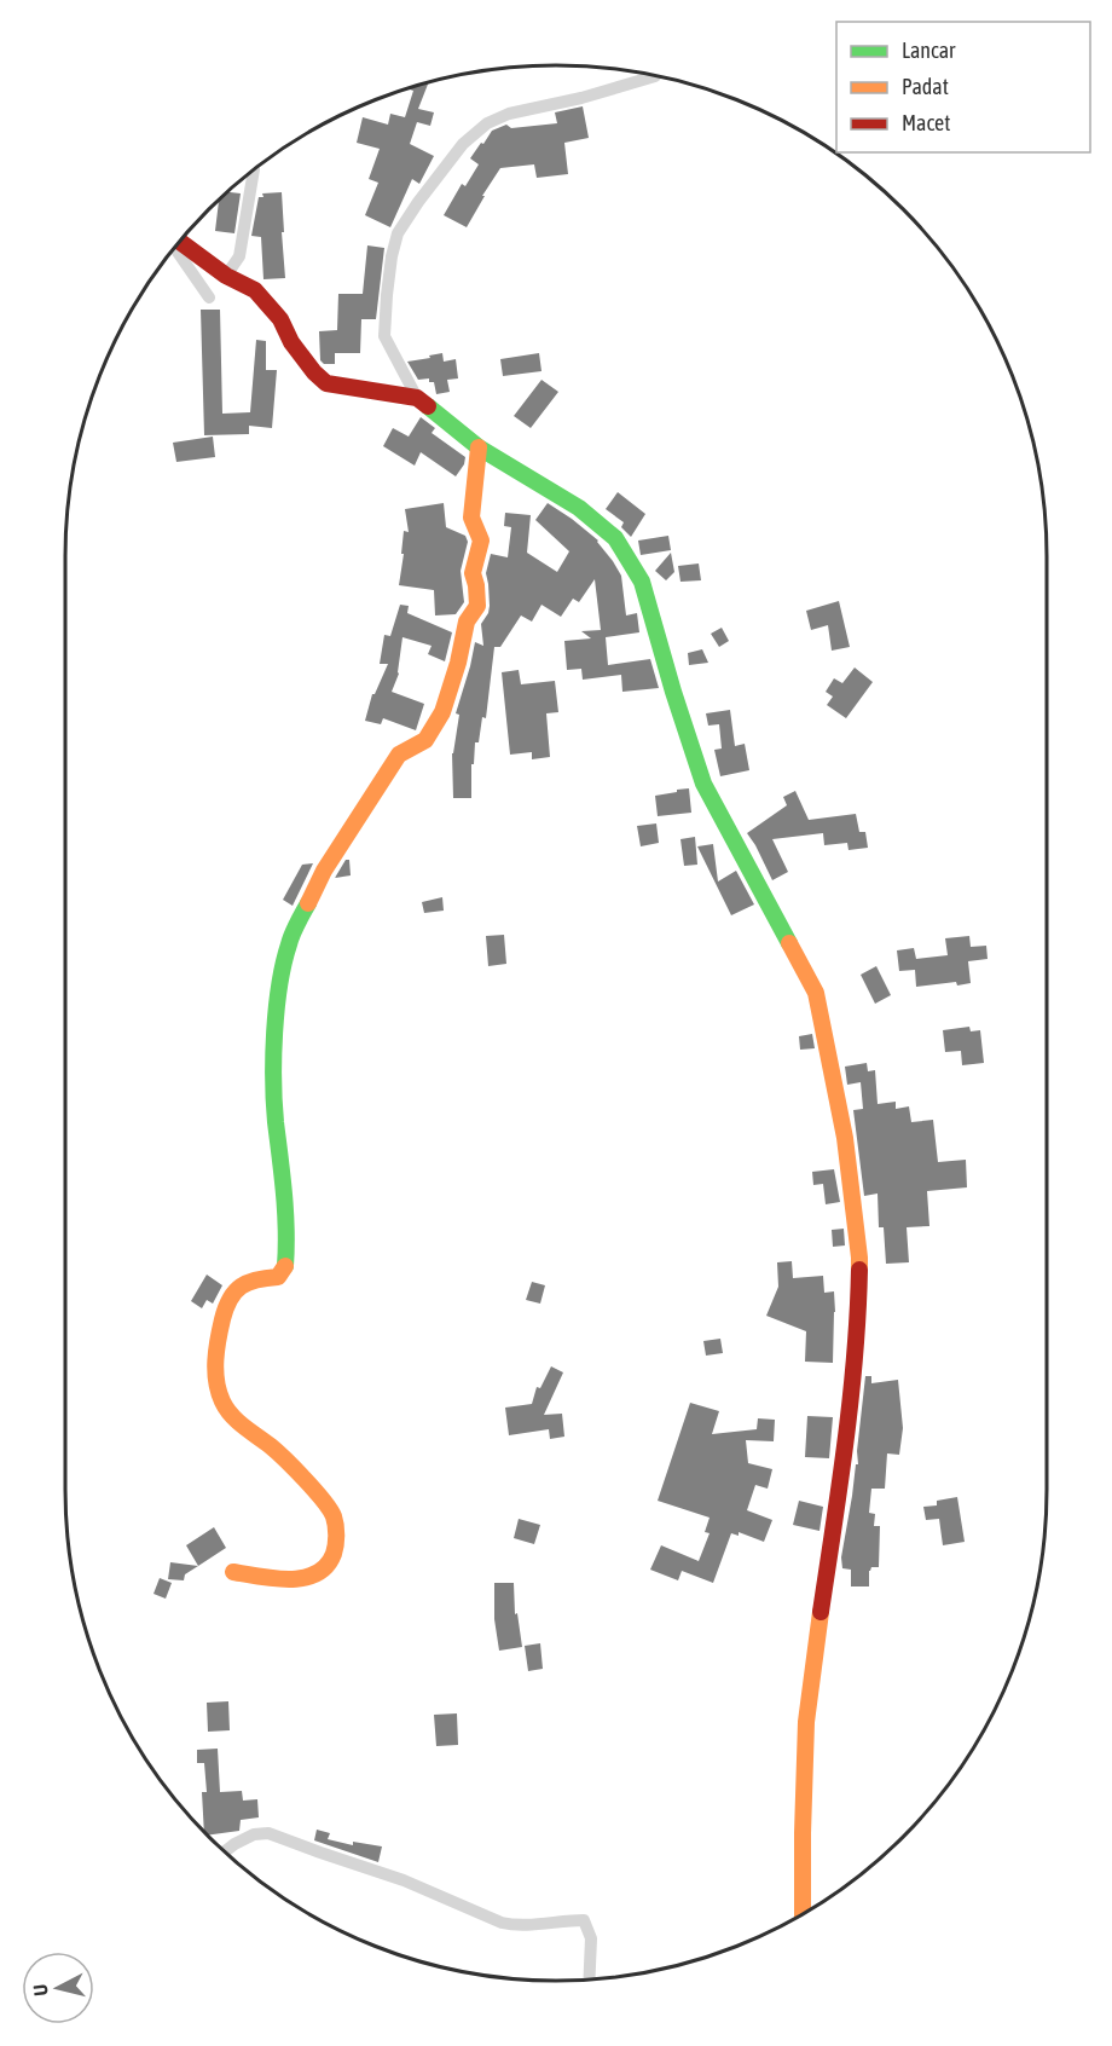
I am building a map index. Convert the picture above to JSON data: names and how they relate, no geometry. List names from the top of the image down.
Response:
{
  "legend": ["Lancar", "Padat", "Macet"],
  "north": "left"
}
